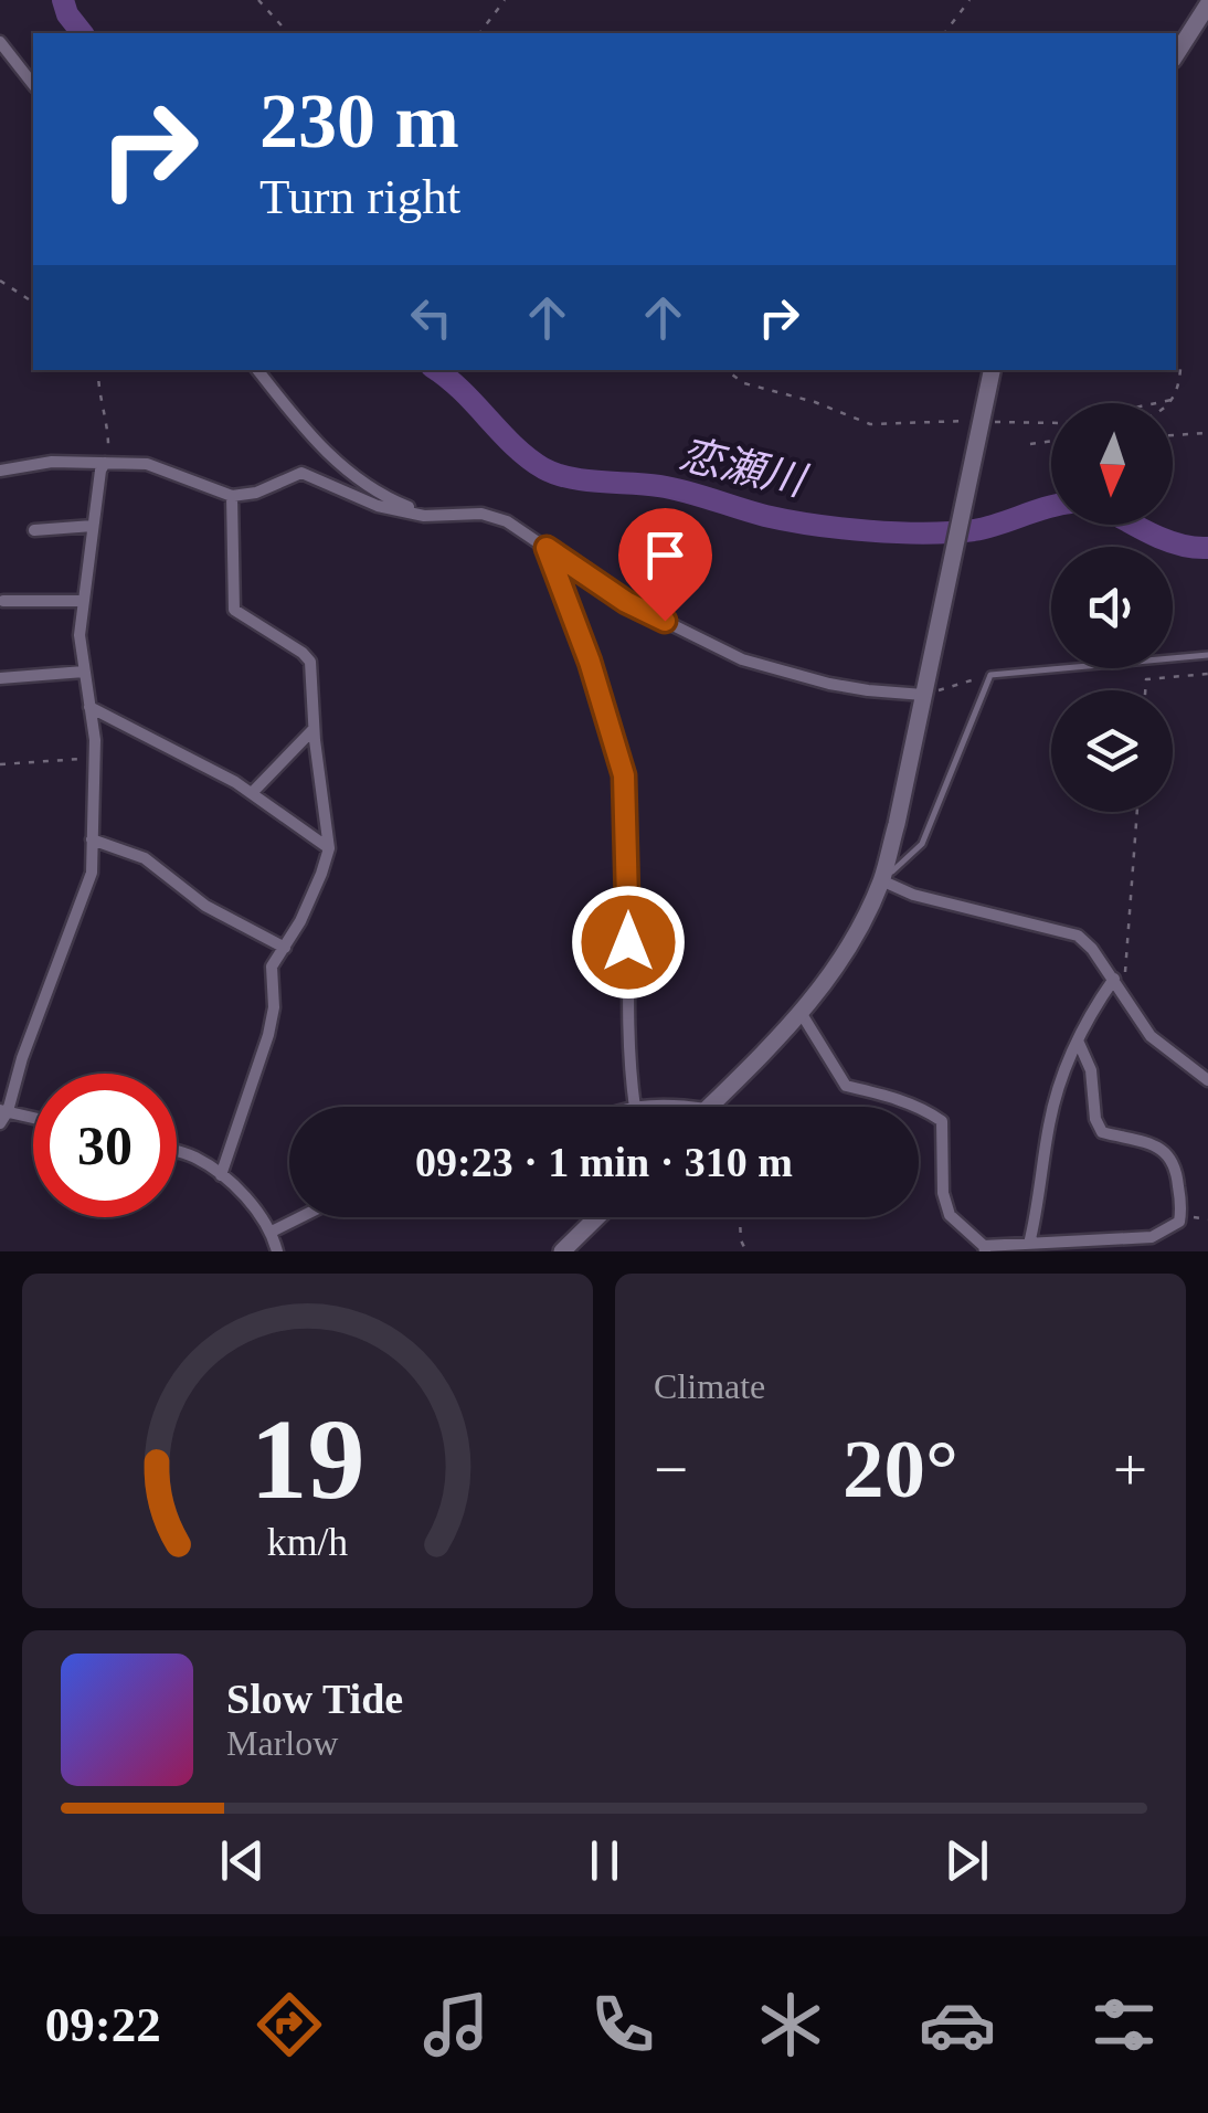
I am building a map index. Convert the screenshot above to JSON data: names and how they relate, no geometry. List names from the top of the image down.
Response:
{
  "water": ["恋瀬川"],
  "north": "bottom",
  "page": {
    "turn": ["230 m", "Turn right"],
    "limit": "30",
    "trip": "09:23 · 1 min · 310 m",
    "tile": "Climate",
    "heat": ["−", "20°", "+"],
    "song": ["Slow Tide", "Marlow"],
    "tabs": "09:22",
    "gauge": ["19", "km/h"]
  }
}
